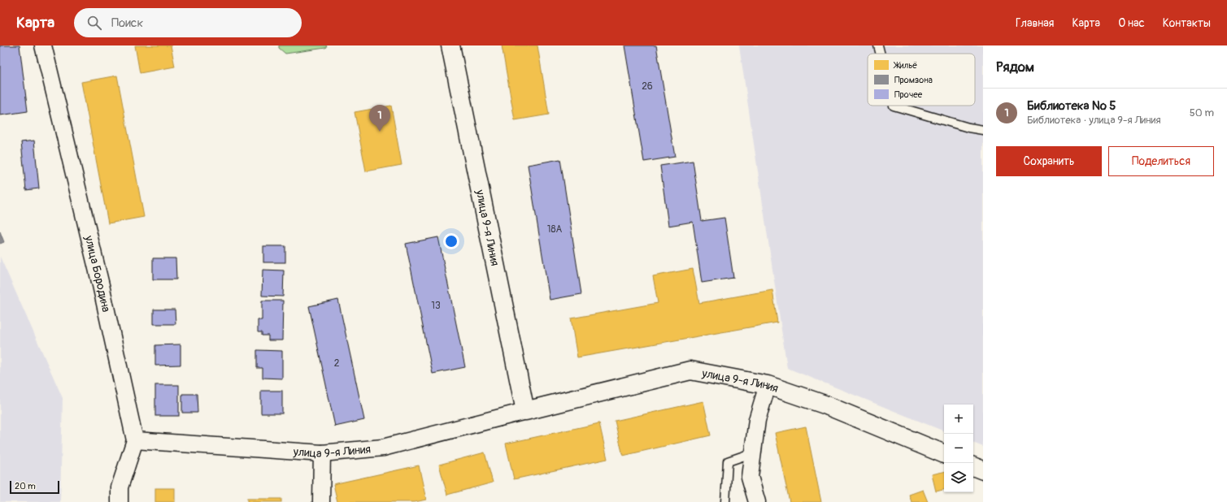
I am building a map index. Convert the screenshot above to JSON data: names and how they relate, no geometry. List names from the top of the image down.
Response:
{
  "streets": {
    "street": ["улица 9-я Линия", "улица Бородина"]
  },
  "crossings": [
    ["улица 9-я Линия", "улица Бородина"]
  ],
  "house_numbers": [
    "26",
    "18А",
    "13",
    "2"
  ],
  "legend": ["Жильё", "Промзона", "Прочее"],
  "scale_bar": "20 m",
  "page": {
    "header": "Карта",
    "search": "Поиск",
    "nav": [
      "Главная",
      "Карта",
      "О нас",
      "Контакты"
    ],
    "heading": "Рядом",
    "list": [
      {
        "mark": "1",
        "name": "Библиотека № 5",
        "note": "Библиотека · улица 9-я Линия",
        "value": "50 m"
      }
    ],
    "pins": "1",
    "buttons": ["Сохранить", "Поделиться"],
    "map_buttons": ["+", "−"],
    "scale": "20 m"
  }
}
